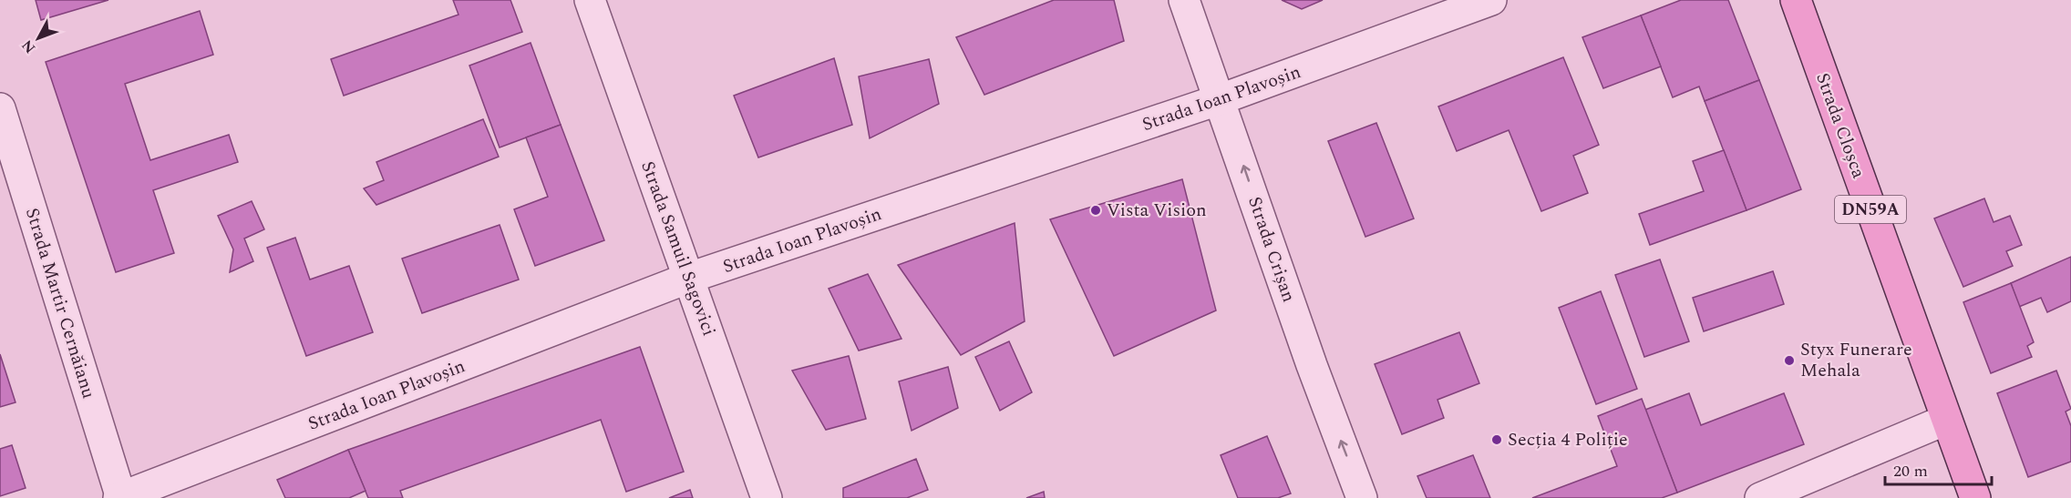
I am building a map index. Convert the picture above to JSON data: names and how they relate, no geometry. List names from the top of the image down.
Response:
{
  "streets": {
    "main road": ["Strada Cloșca", "DN59A"],
    "street": [
      "Strada Ioan Plavoșin",
      "Strada Samuil Sagovici",
      "Strada Crișan",
      "Strada Martir Cernăianu"
    ]
  },
  "crossings": [
    ["Strada Ioan Plavoșin", "Strada Samuil Sagovici"],
    ["Strada Ioan Plavoșin", "Strada Crișan"],
    ["Strada Ioan Plavoșin", "Strada Martir Cernăianu"]
  ],
  "one_way": ["Strada Crișan"],
  "places": ["Vista Vision", "Styx Funerare Mehala", "Secția 4 Poliție"],
  "scale_bar": "20 m",
  "north": "bottom left"
}
